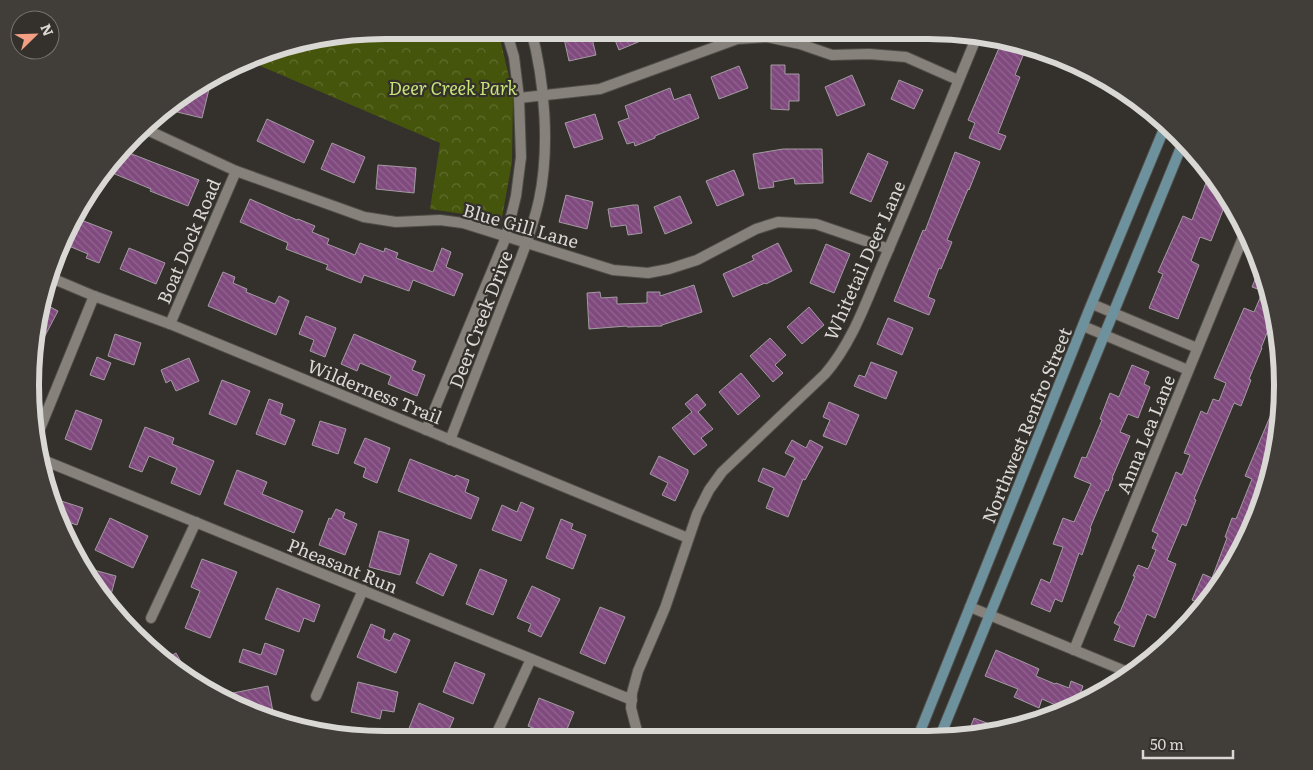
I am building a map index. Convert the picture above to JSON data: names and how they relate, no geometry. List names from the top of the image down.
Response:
{
  "streets": {
    "main road": ["Northwest Renfro Street"],
    "street": [
      "Blue Gill Lane",
      "Boat Dock Road",
      "Whitetail Deer Lane",
      "Deer Creek Drive",
      "Wilderness Trail",
      "Anna Lea Lane",
      "Pheasant Run"
    ]
  },
  "crossings": [
    ["Blue Gill Lane", "Boat Dock Road"],
    ["Blue Gill Lane", "Whitetail Deer Lane"],
    ["Blue Gill Lane", "Deer Creek Drive"],
    ["Boat Dock Road", "Wilderness Trail"],
    ["Whitetail Deer Lane", "Wilderness Trail"],
    ["Whitetail Deer Lane", "Pheasant Run"],
    ["Deer Creek Drive", "Wilderness Trail"]
  ],
  "parks": ["Deer Creek Park"],
  "scale_bar": "50 m",
  "north": "top right"
}
